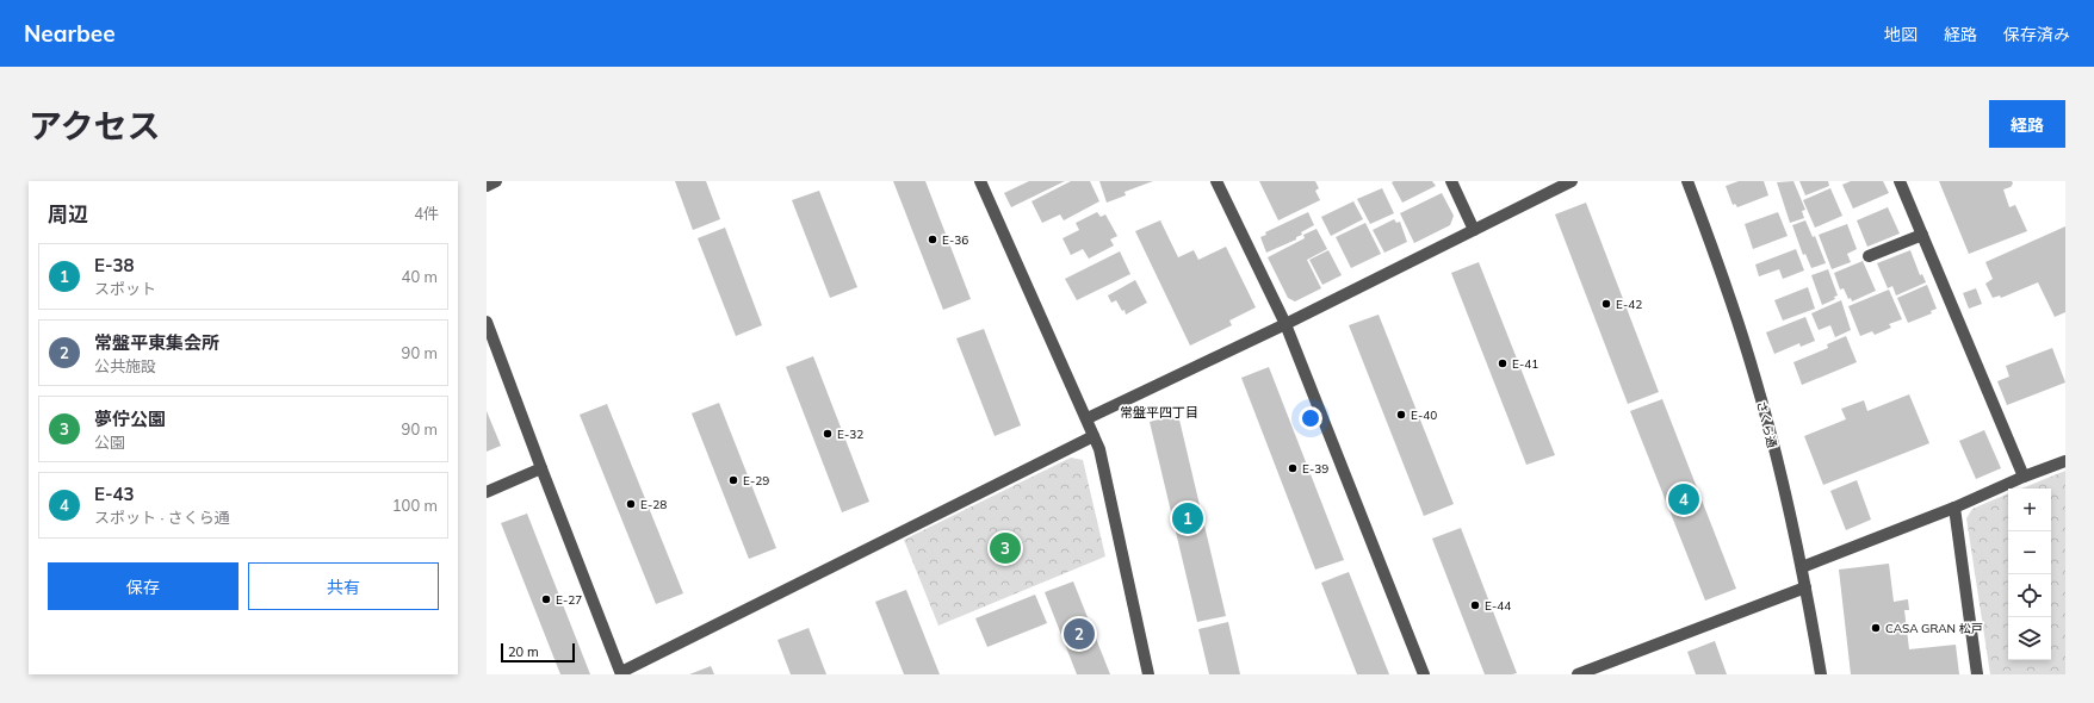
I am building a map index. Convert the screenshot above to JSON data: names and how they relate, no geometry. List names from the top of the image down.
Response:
{
  "streets": {
    "street": ["さくら通"]
  },
  "districts": ["常盤平四丁目"],
  "places": [
    "E-36",
    "E-42",
    "E-41",
    "E-40",
    "E-32",
    "E-39",
    "E-29",
    "E-28",
    "E-27",
    "E-44",
    "CASA GRAN 松戸"
  ],
  "scale_bar": "20 m",
  "page": {
    "header": "Nearbee",
    "nav": ["地図", "経路", "保存済み"],
    "title": "アクセス",
    "buttons": [
      "経路",
      ["保存", "共有"]
    ],
    "heading": ["周辺", "4件"],
    "list": [
      {
        "mark": "1",
        "name": "E-38",
        "note": "スポット",
        "value": "40 m"
      },
      {
        "mark": "2",
        "name": "常盤平東集会所",
        "note": "公共施設",
        "value": "90 m"
      },
      {
        "mark": "3",
        "name": "夢佇公園",
        "note": "公園",
        "value": "90 m"
      },
      {
        "mark": "4",
        "name": "E-43",
        "note": "スポット · さくら通",
        "value": "100 m"
      }
    ],
    "pins": [
      "4",
      "1",
      "3",
      "2"
    ],
    "map_buttons": ["+", "−"],
    "scale": "20 m"
  }
}
